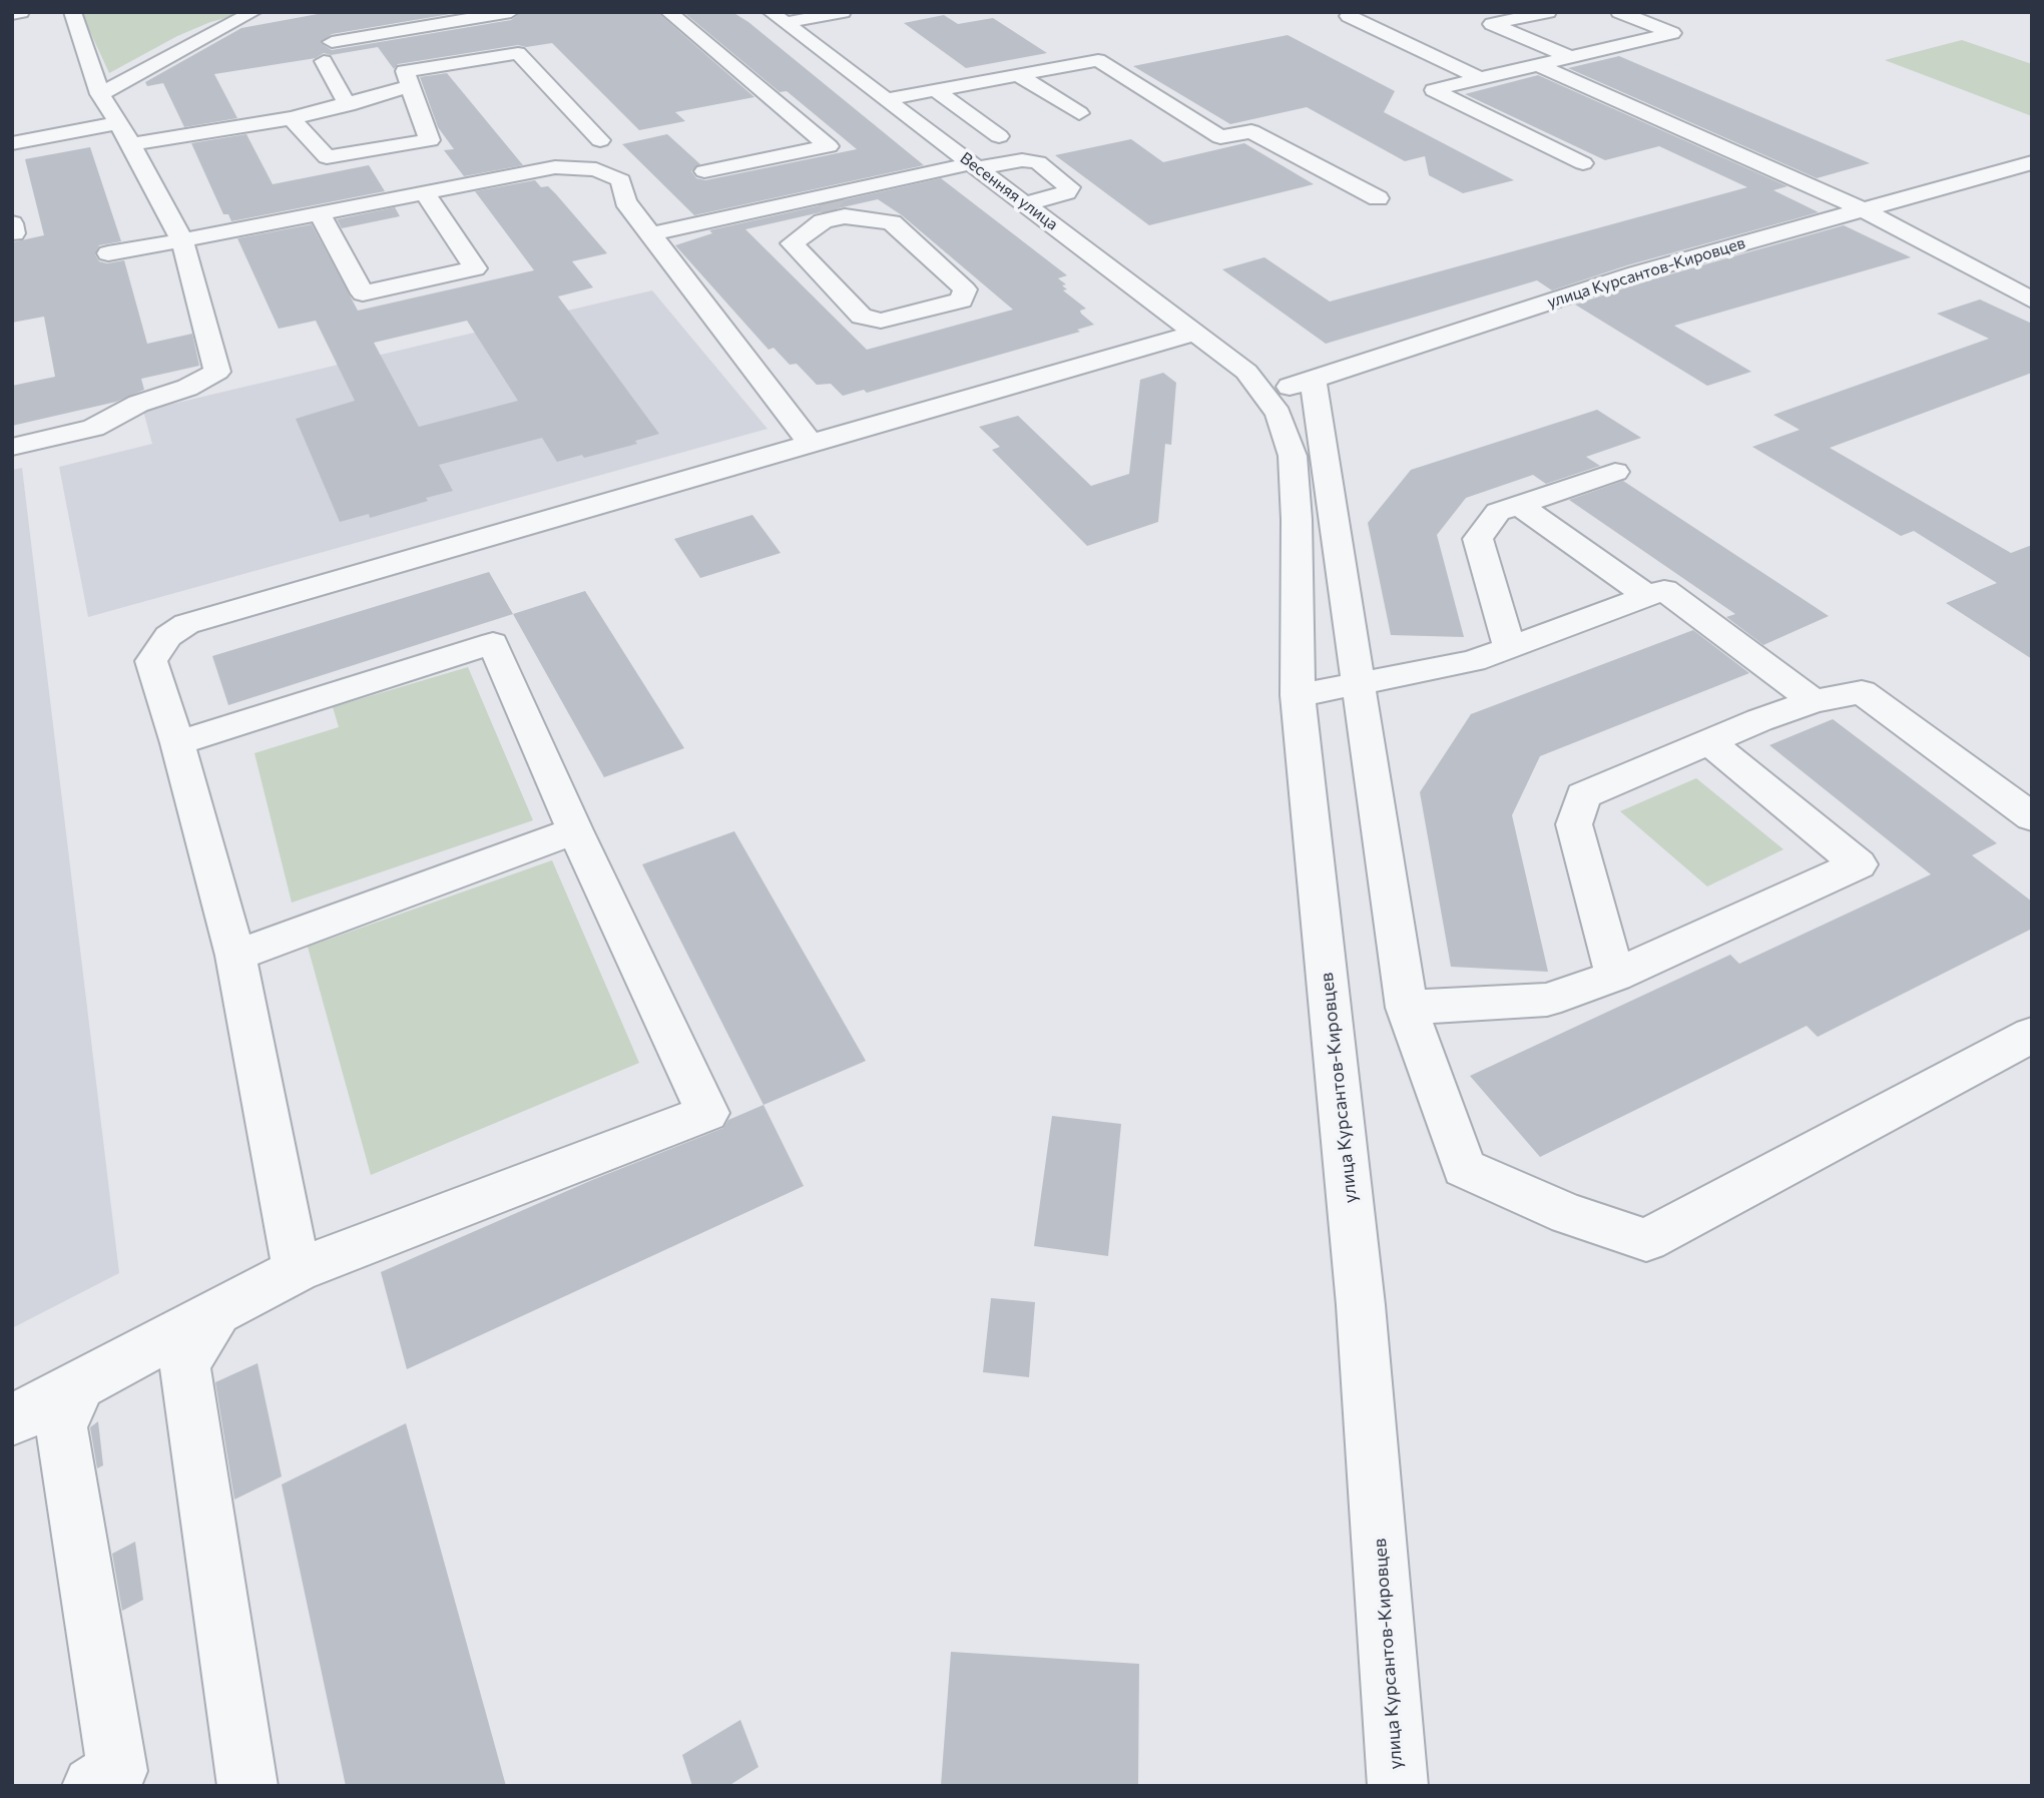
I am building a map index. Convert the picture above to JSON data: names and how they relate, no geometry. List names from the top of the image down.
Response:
{
  "streets": {
    "street": ["Весенняя улица", "улица Курсантов-Кировцев"]
  },
  "crossings": [
    ["Весенняя улица", "улица Курсантов-Кировцев"]
  ]
}
